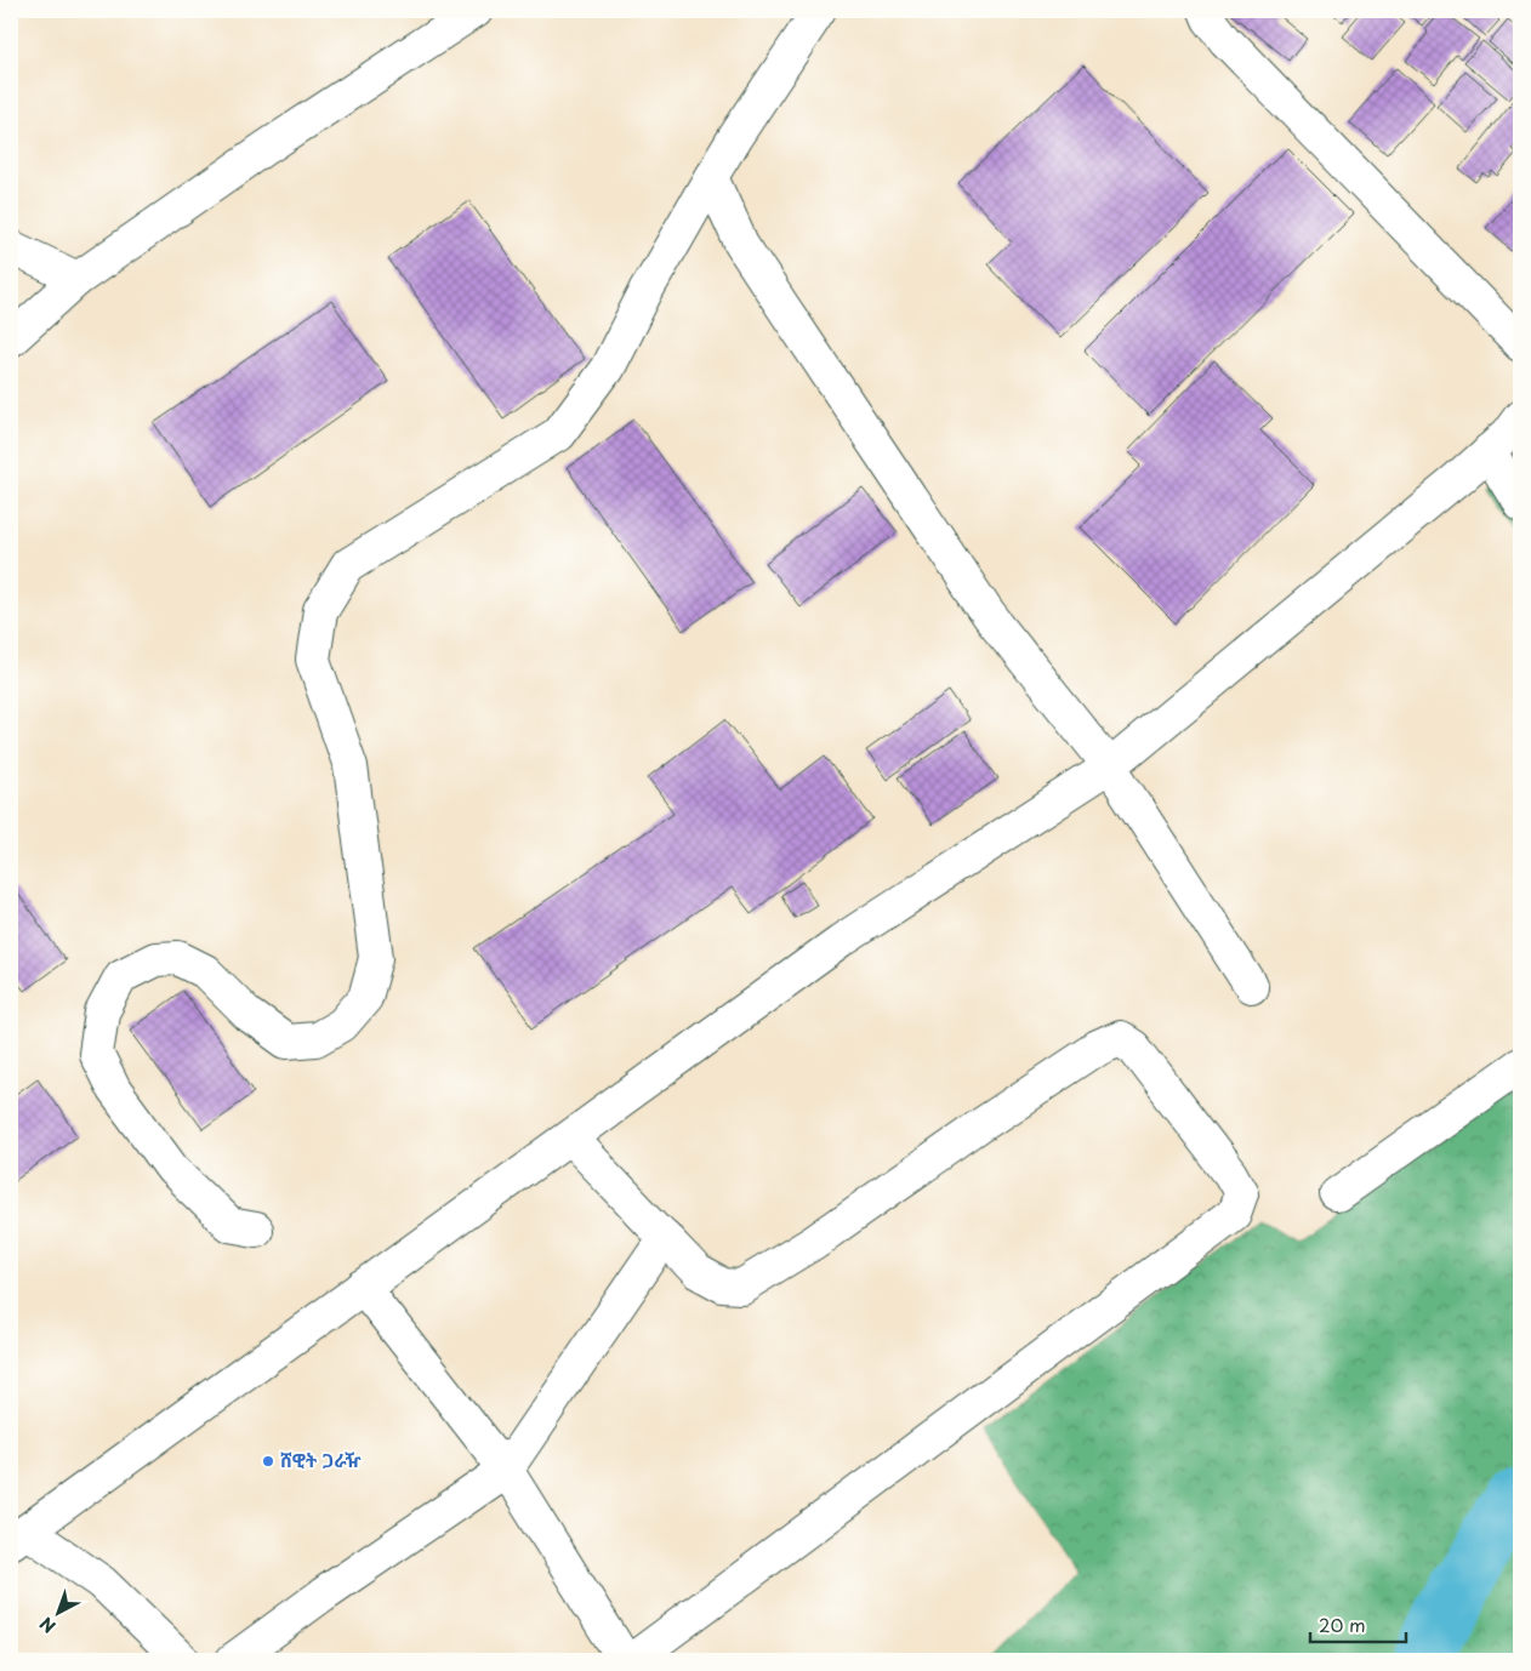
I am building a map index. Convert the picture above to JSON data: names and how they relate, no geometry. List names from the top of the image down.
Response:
{
  "places": ["ሸዊት ጋራዥ"],
  "scale_bar": "20 m",
  "north": "bottom left"
}
